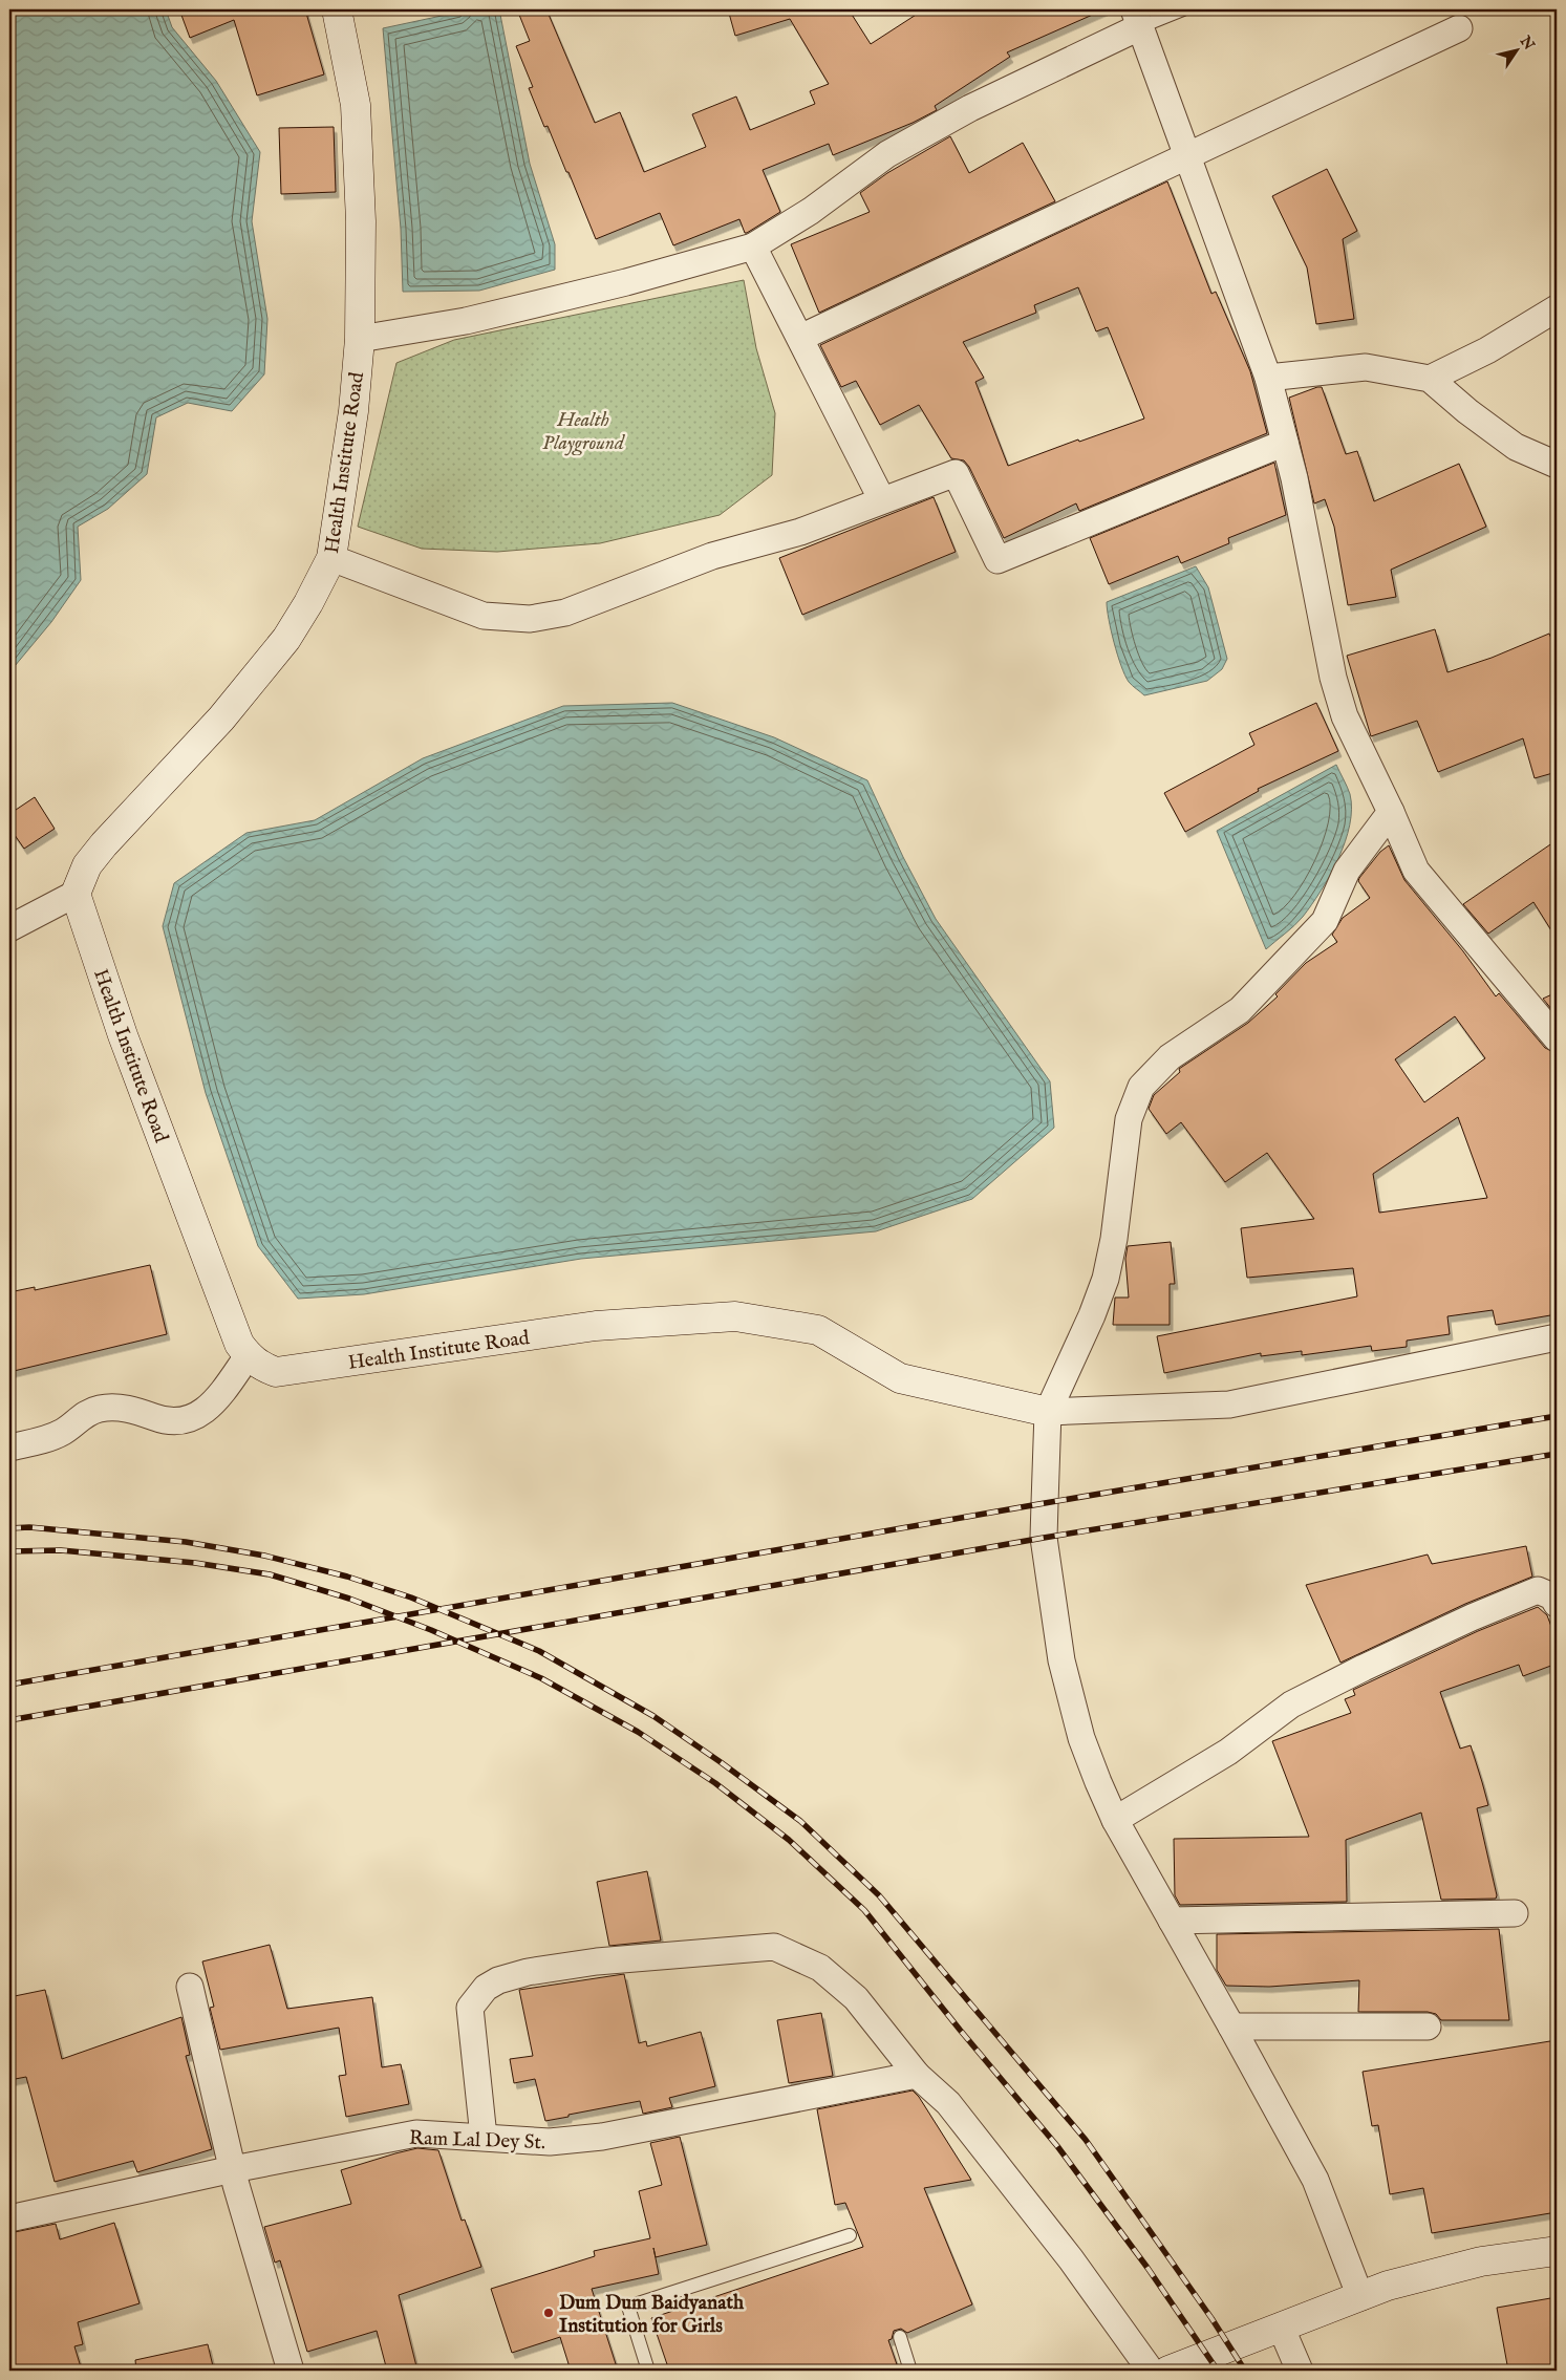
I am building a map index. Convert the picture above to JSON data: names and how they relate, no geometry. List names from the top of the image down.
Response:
{
  "streets": {
    "street": ["Health Institute Road", "Ram Lal Dey St."]
  },
  "parks": ["Health Playground"],
  "places": ["Dum Dum Baidyanath Institution for Girls"],
  "north": "top right"
}
